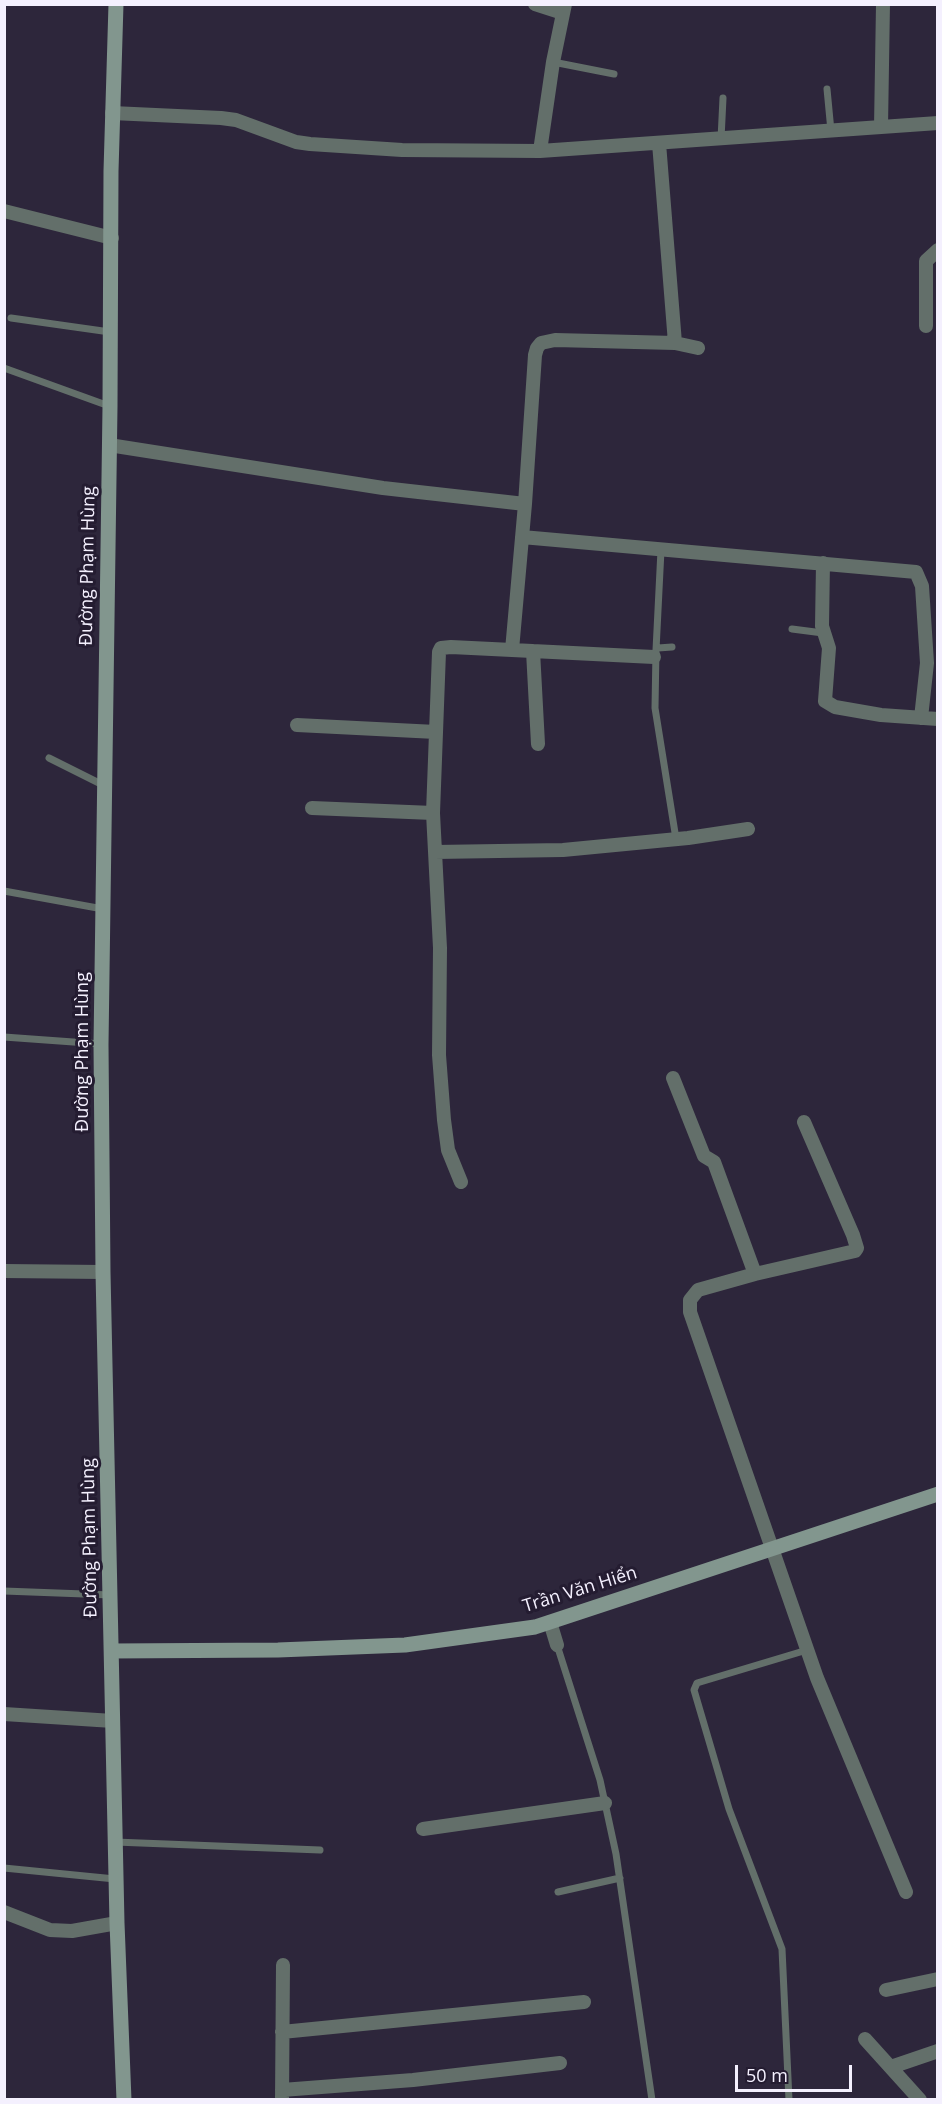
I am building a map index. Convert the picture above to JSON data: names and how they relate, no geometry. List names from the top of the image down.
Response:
{
  "streets": {
    "main road": ["Đường Phạm Hùng", "Trần Văn Hiển"]
  },
  "crossings": [
    ["Đường Phạm Hùng", "Trần Văn Hiển"]
  ],
  "scale_bar": "50 m"
}
